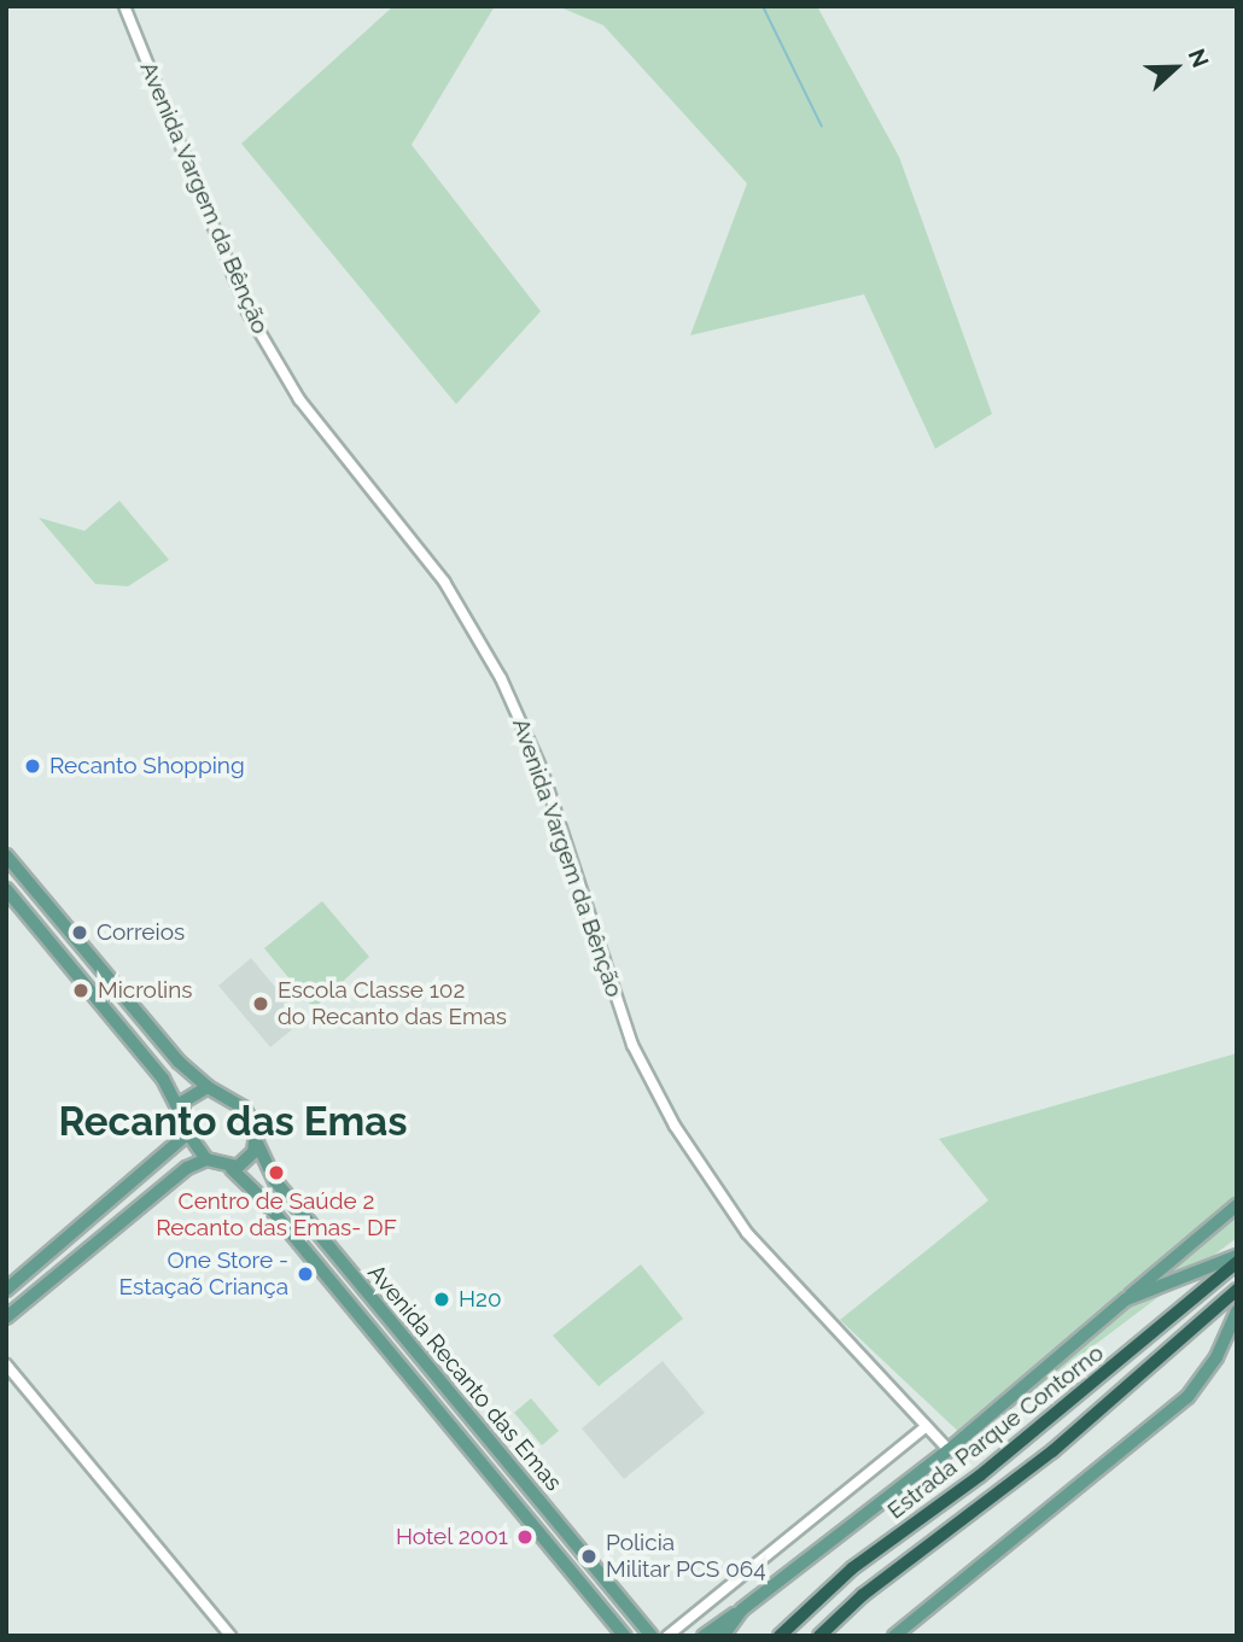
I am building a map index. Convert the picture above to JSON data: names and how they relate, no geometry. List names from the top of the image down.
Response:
{
  "streets": {
    "highway": ["Estrada Parque Contorno"],
    "main road": ["Avenida Recanto das Emas"],
    "street": ["Avenida Vargem da Bênção"]
  },
  "districts": ["Recanto das Emas"],
  "places": [
    "Recanto Shopping",
    "Correios",
    "Microlins",
    "Escola Classe 102 do Recanto das Emas",
    "Centro de Saúde 2 Recanto das Emas- DF",
    "One Store - Estaçaõ Criança",
    "H20",
    "Hotel 2001",
    "Policia Militar PCS 064"
  ],
  "north": "right"
}
